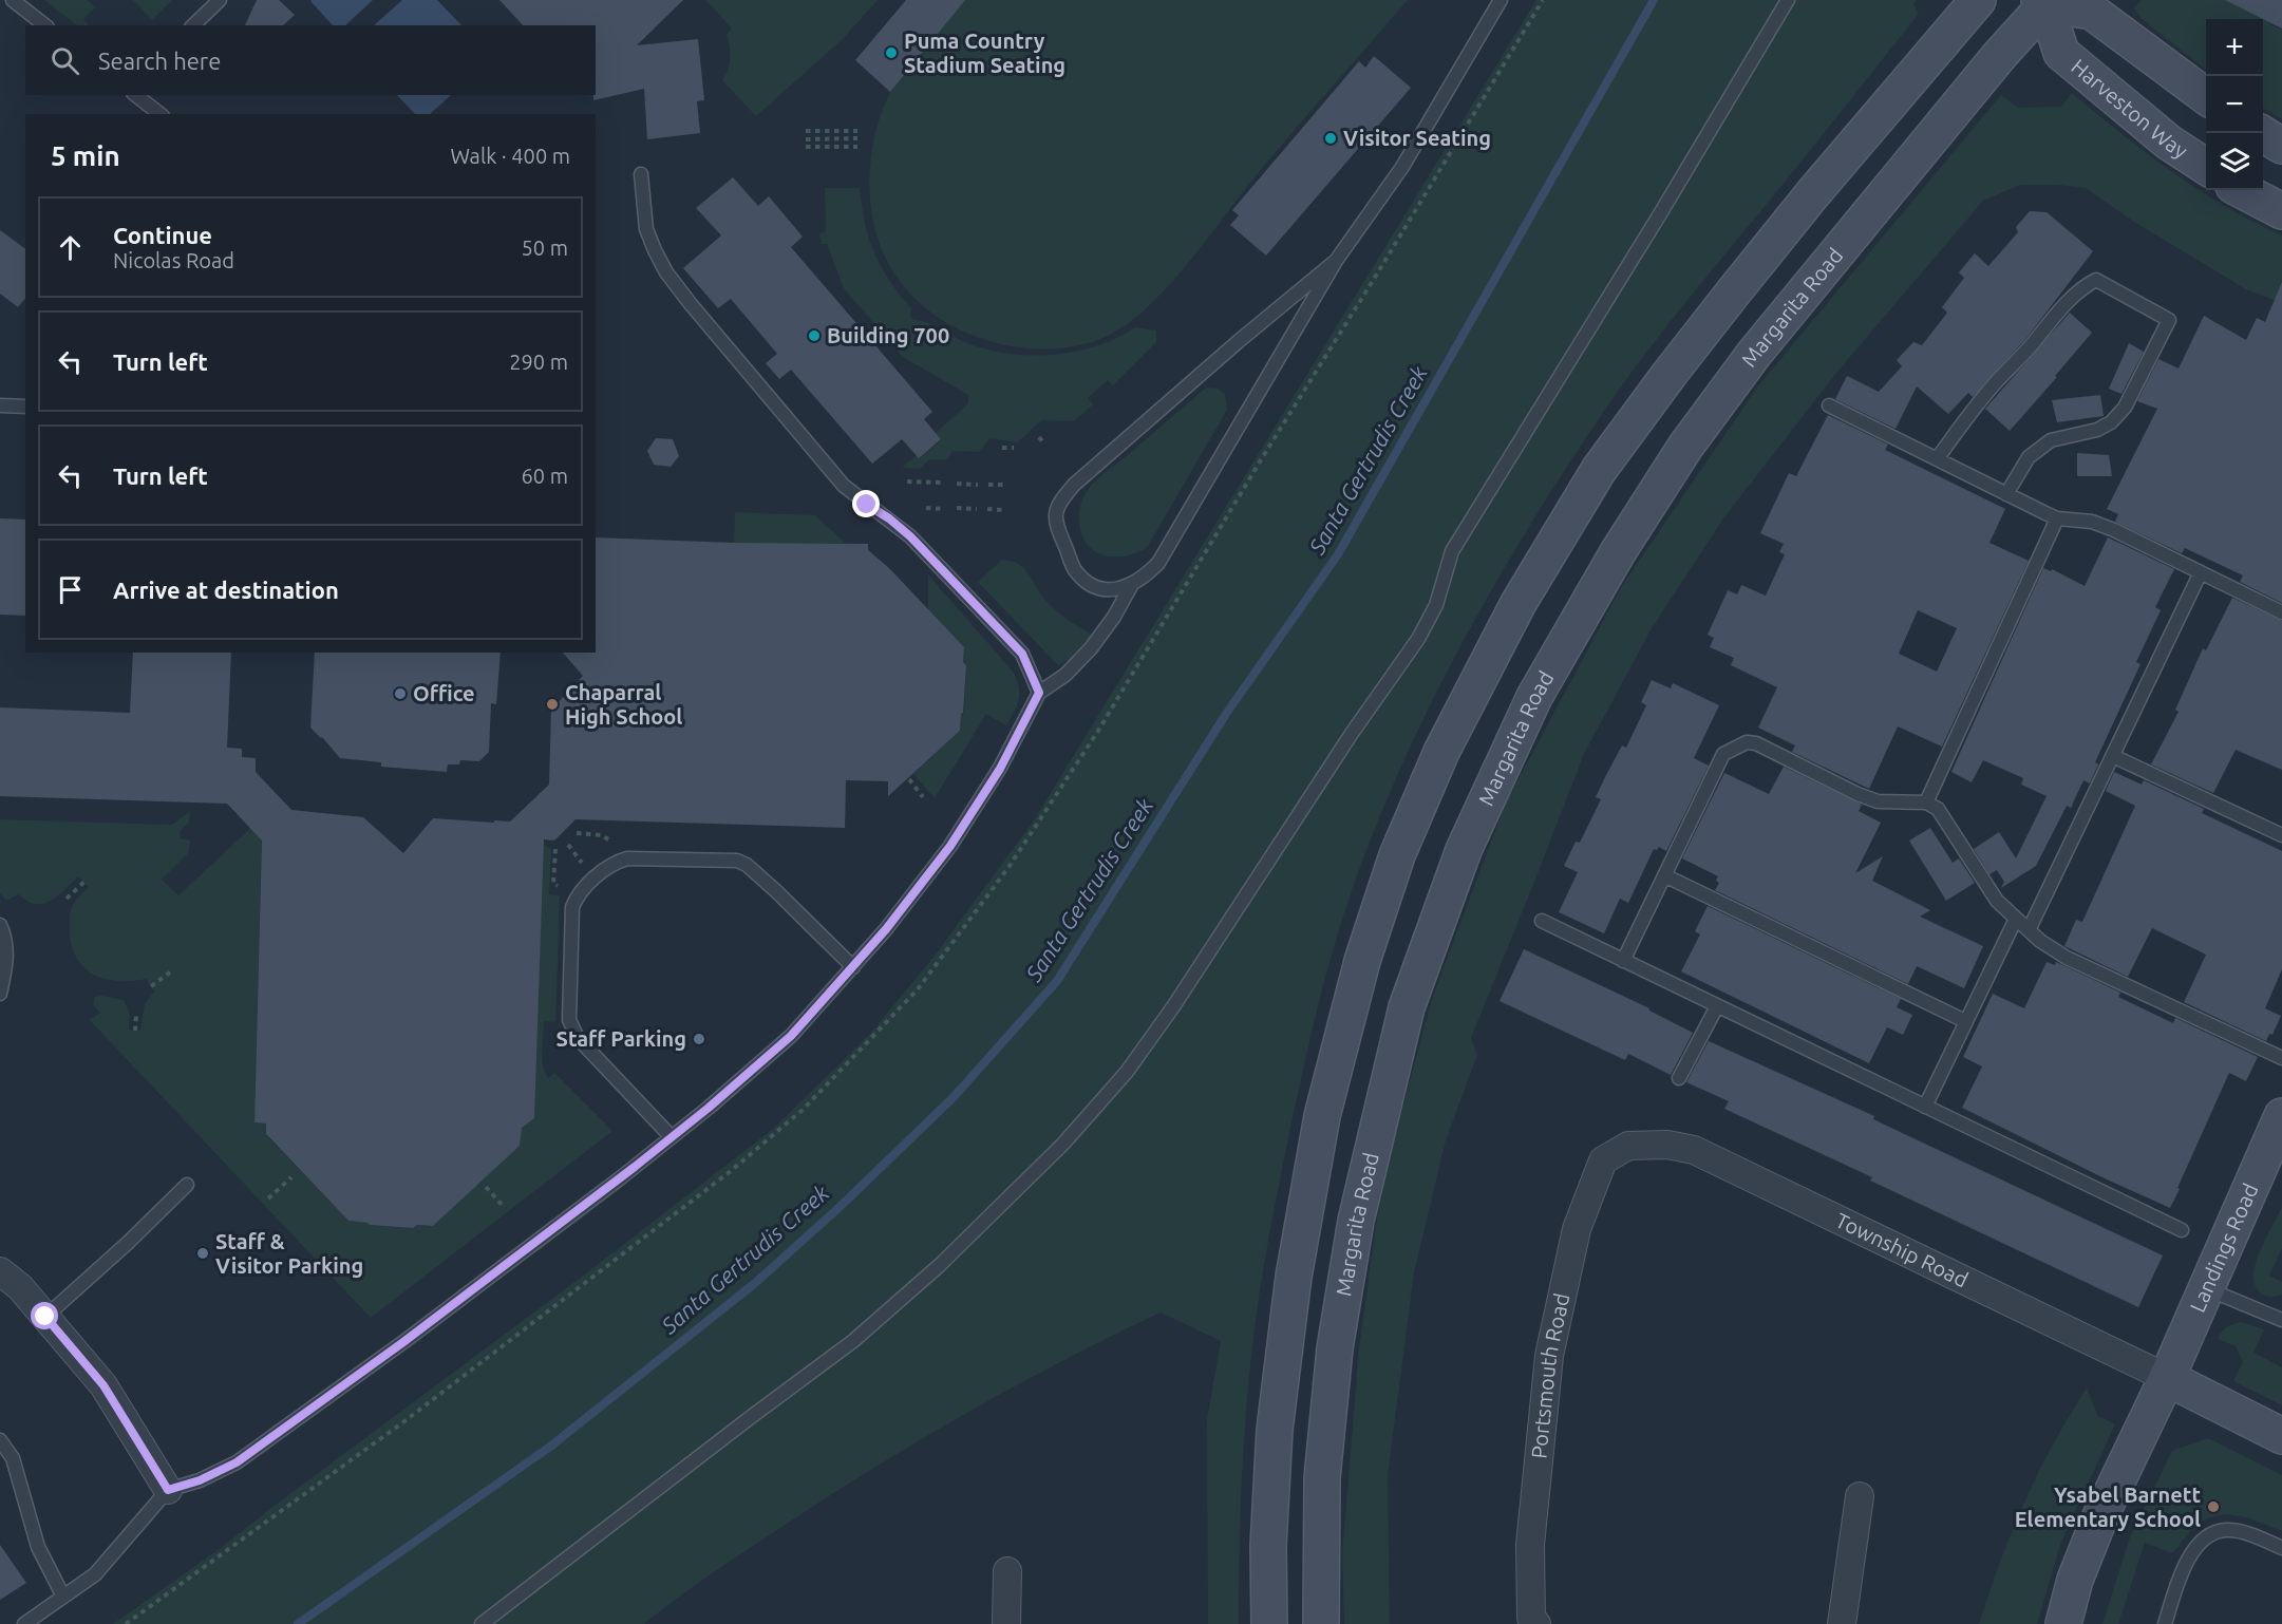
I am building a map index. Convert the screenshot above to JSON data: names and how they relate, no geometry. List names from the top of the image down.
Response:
{
  "streets": {
    "main road": ["Harveston Way", "Margarita Road", "Landings Road"],
    "street": ["Township Road", "Portsmouth Road"]
  },
  "crossings": [
    ["Harveston Way", "Margarita Road"],
    ["Landings Road", "Township Road"],
    ["Township Road", "Portsmouth Road"]
  ],
  "water": ["Santa Gertrudis Creek"],
  "places": [
    "Puma Country Stadium Seating",
    "Visitor Seating",
    "Building 700",
    "Office",
    "Chaparral High School",
    "Staff Parking",
    "Staff & Visitor Parking",
    "Ysabel Barnett Elementary School"
  ],
  "page": {
    "map_buttons": ["+", "−"],
    "search": "Search here",
    "heading": ["5 min", "Walk · 400 m"],
    "list": [
      ["Continue", "Nicolas Road", "50 m"],
      ["Turn left", "290 m"],
      ["Turn left", "60 m"],
      "Arrive at destination"
    ]
  }
}
